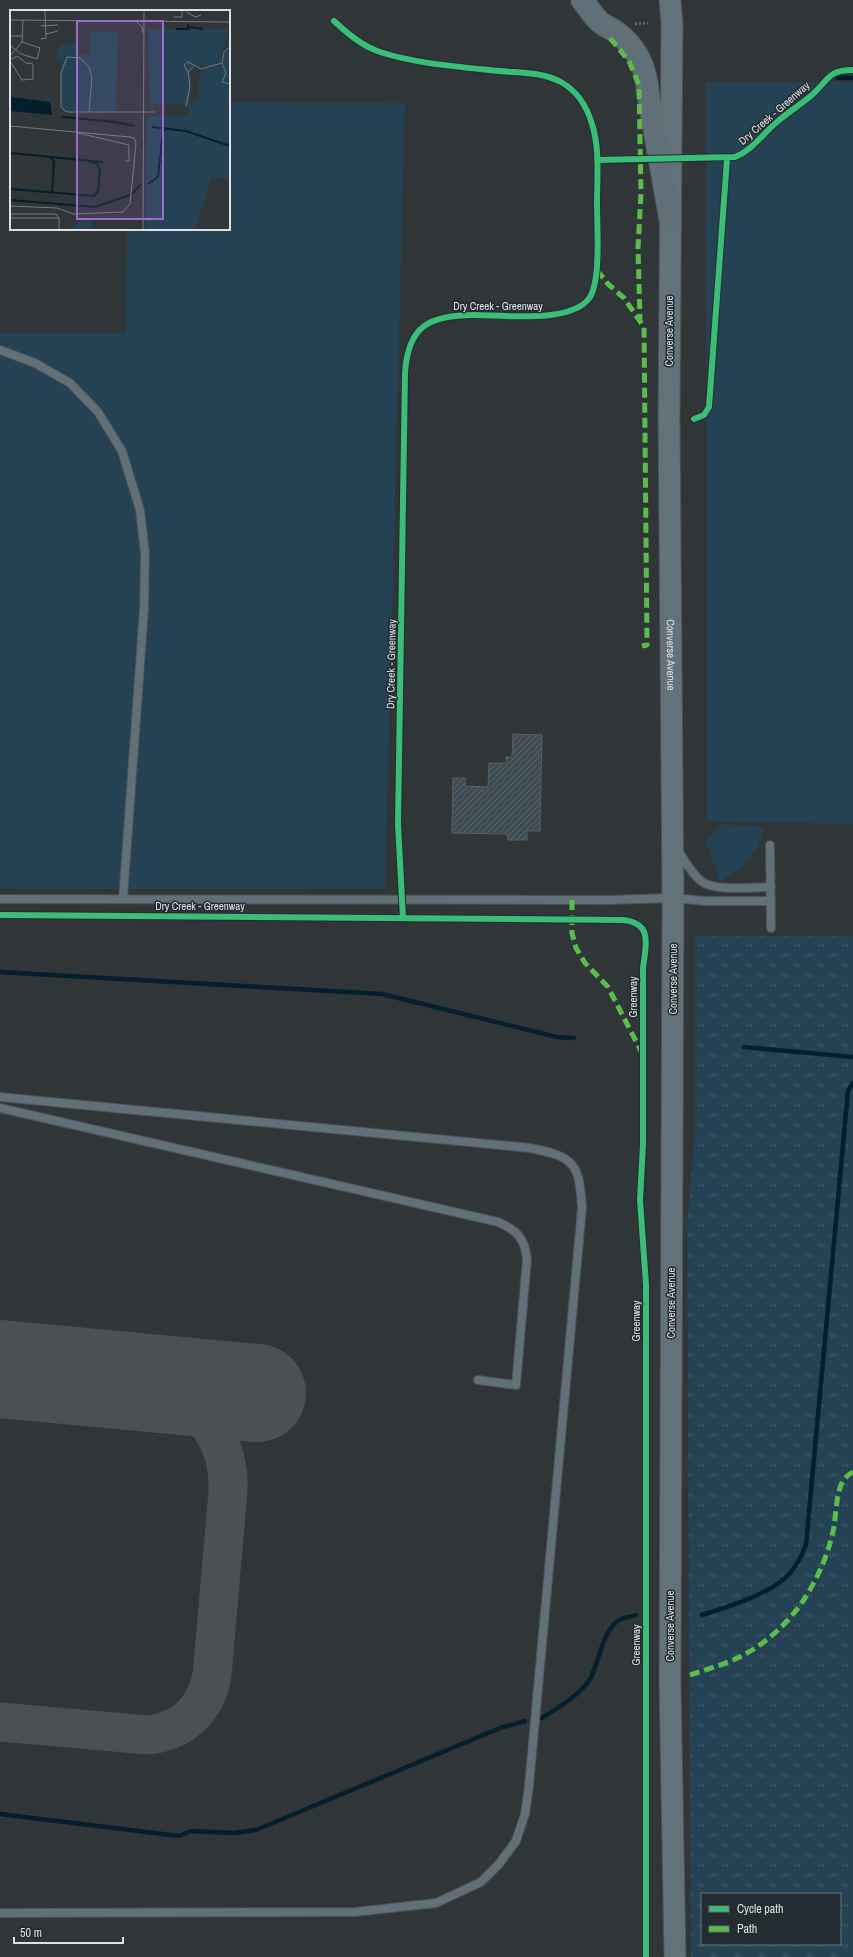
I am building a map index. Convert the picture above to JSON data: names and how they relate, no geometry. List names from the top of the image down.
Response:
{
  "streets": {
    "main road": ["Converse Avenue"],
    "cycle path": ["Dry Creek - Greenway"]
  },
  "legend": ["Cycle path", "Path"],
  "scale_bar": "50 m"
}
